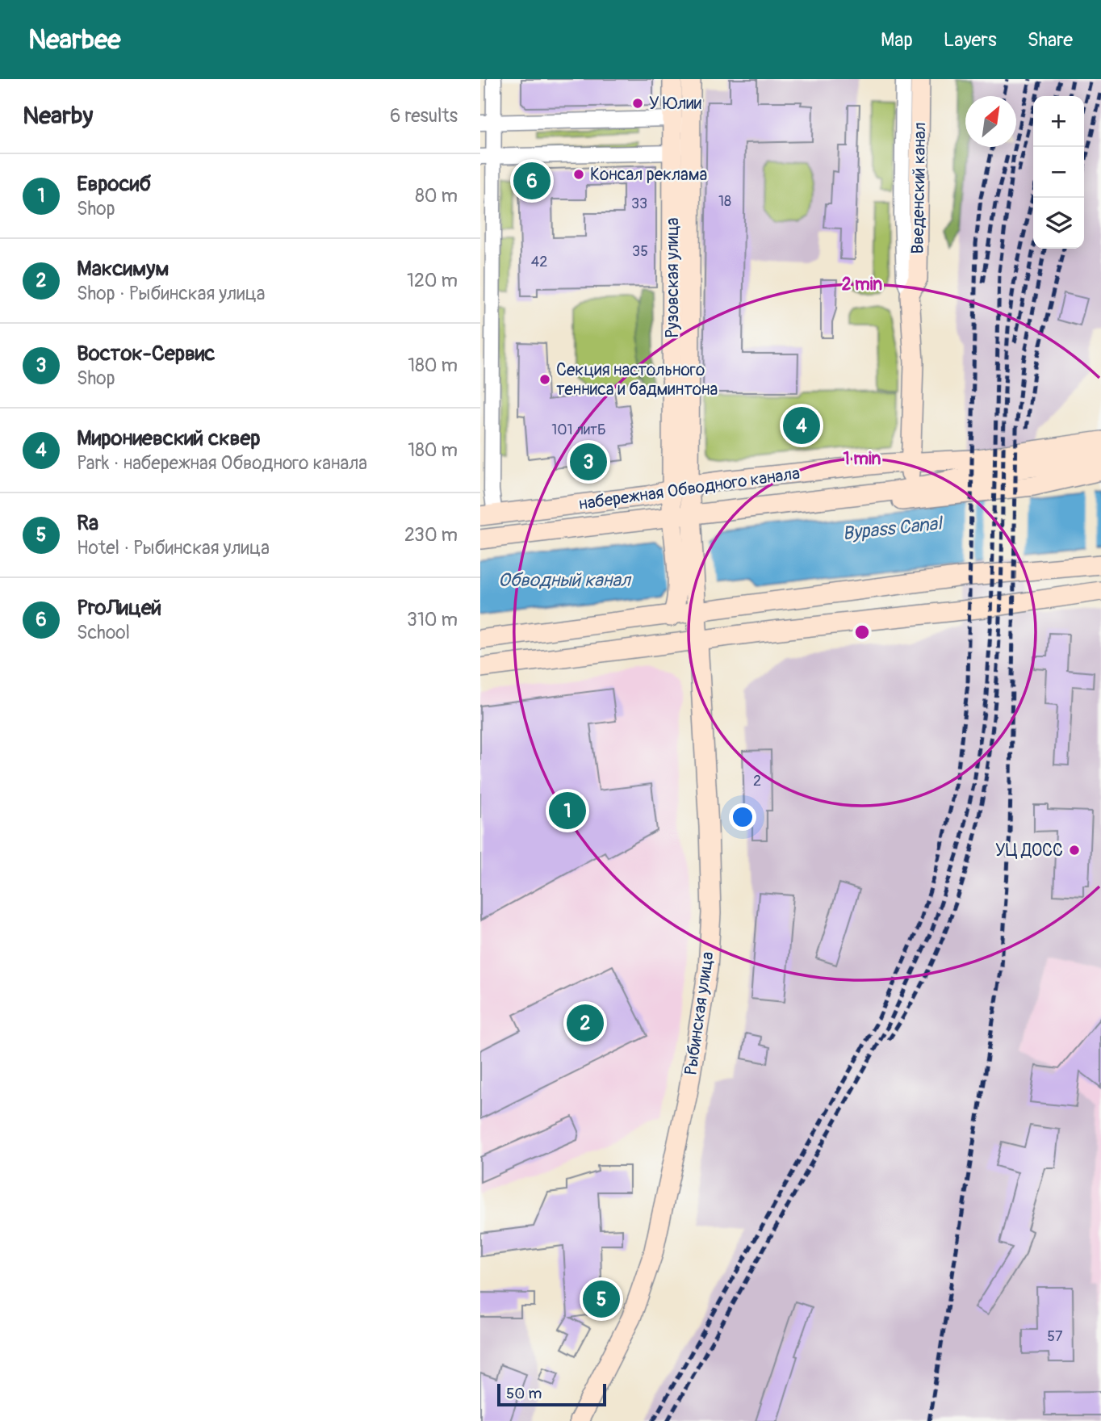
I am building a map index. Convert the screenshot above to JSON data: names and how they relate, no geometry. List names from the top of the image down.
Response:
{
  "streets": {
    "main road": [
      "Введенский канал",
      "Рузовская улица",
      "набережная Обводного канала",
      "Рыбинская улица"
    ]
  },
  "crossings": [
    ["Введенский канал", "набережная Обводного канала"],
    ["Рузовская улица", "набережная Обводного канала"],
    ["Рузовская улица", "Рыбинская улица"]
  ],
  "water": ["Bypass Canal", "Обводный канал"],
  "places": [
    "У Юлии",
    "Консал реклама",
    "Секция настольного тенниса и бадминтона",
    "УЦ ДОСС"
  ],
  "house_numbers": [
    "18",
    "33",
    "35",
    "42",
    "101 литБ",
    "2",
    "57"
  ],
  "scale_bar": "50 m",
  "north": "top right",
  "page": {
    "header": "Nearbee",
    "nav": ["Map", "Layers", "Share"],
    "heading": ["Nearby", "6 results"],
    "map_buttons": ["+", "−"],
    "list": [
      {
        "mark": "1",
        "name": "Евросиб",
        "note": "Shop",
        "value": "80 m"
      },
      {
        "mark": "2",
        "name": "Максимум",
        "note": "Shop · Рыбинская улица",
        "value": "120 m"
      },
      {
        "mark": "3",
        "name": "Восток-Сервис",
        "note": "Shop",
        "value": "180 m"
      },
      {
        "mark": "4",
        "name": "Мирониевский сквер",
        "note": "Park · набережная Обводного канала",
        "value": "180 m"
      },
      {
        "mark": "5",
        "name": "Ra",
        "note": "Hotel · Рыбинская улица",
        "value": "230 m"
      },
      {
        "mark": "6",
        "name": "ProЛицей",
        "note": "School",
        "value": "310 m"
      }
    ],
    "pins": [
      "6",
      "4",
      "3",
      "1",
      "2",
      "5"
    ],
    "scale": "50 m"
  },
  "rings": ["2 min", "1 min"]
}
